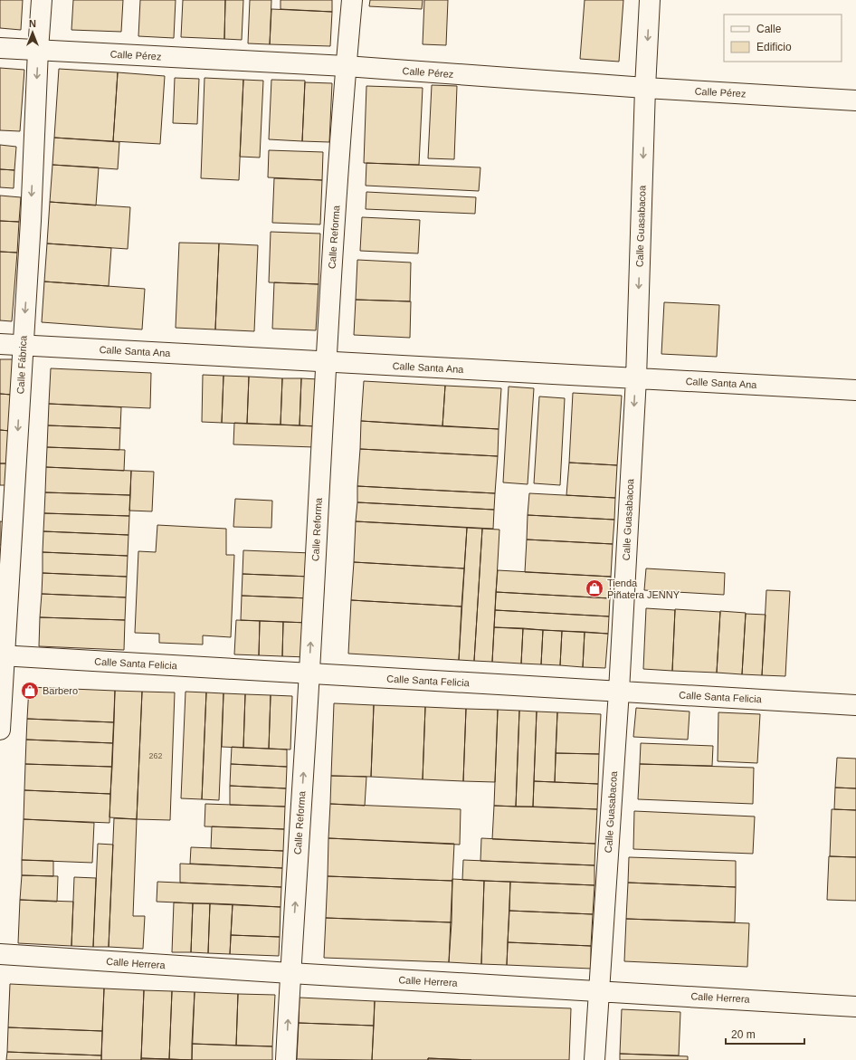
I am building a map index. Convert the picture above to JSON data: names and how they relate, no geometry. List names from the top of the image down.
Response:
{
  "streets": {
    "street": [
      "Calle Pérez",
      "Calle Guasabacoa",
      "Calle Reforma",
      "Calle Santa Ana",
      "Calle Fábrica",
      "Calle Santa Felicia",
      "Calle Herrera"
    ]
  },
  "crossings": [
    ["Calle Pérez", "Calle Guasabacoa"],
    ["Calle Pérez", "Calle Reforma"],
    ["Calle Pérez", "Calle Fábrica"],
    ["Calle Guasabacoa", "Calle Santa Ana"],
    ["Calle Guasabacoa", "Calle Santa Felicia"],
    ["Calle Guasabacoa", "Calle Herrera"],
    ["Calle Reforma", "Calle Santa Ana"],
    ["Calle Reforma", "Calle Santa Felicia"],
    ["Calle Reforma", "Calle Herrera"],
    ["Calle Santa Ana", "Calle Fábrica"],
    ["Calle Fábrica", "Calle Santa Felicia"]
  ],
  "one_way": ["Calle Guasabacoa", "Calle Reforma", "Calle Fábrica"],
  "places": {
    "shop": ["Tienda Piñatera JENNY", "Barbero"]
  },
  "house_numbers": ["262"],
  "legend": ["Calle", "Edificio"],
  "scale_bar": "20 m",
  "north": "top"
}
